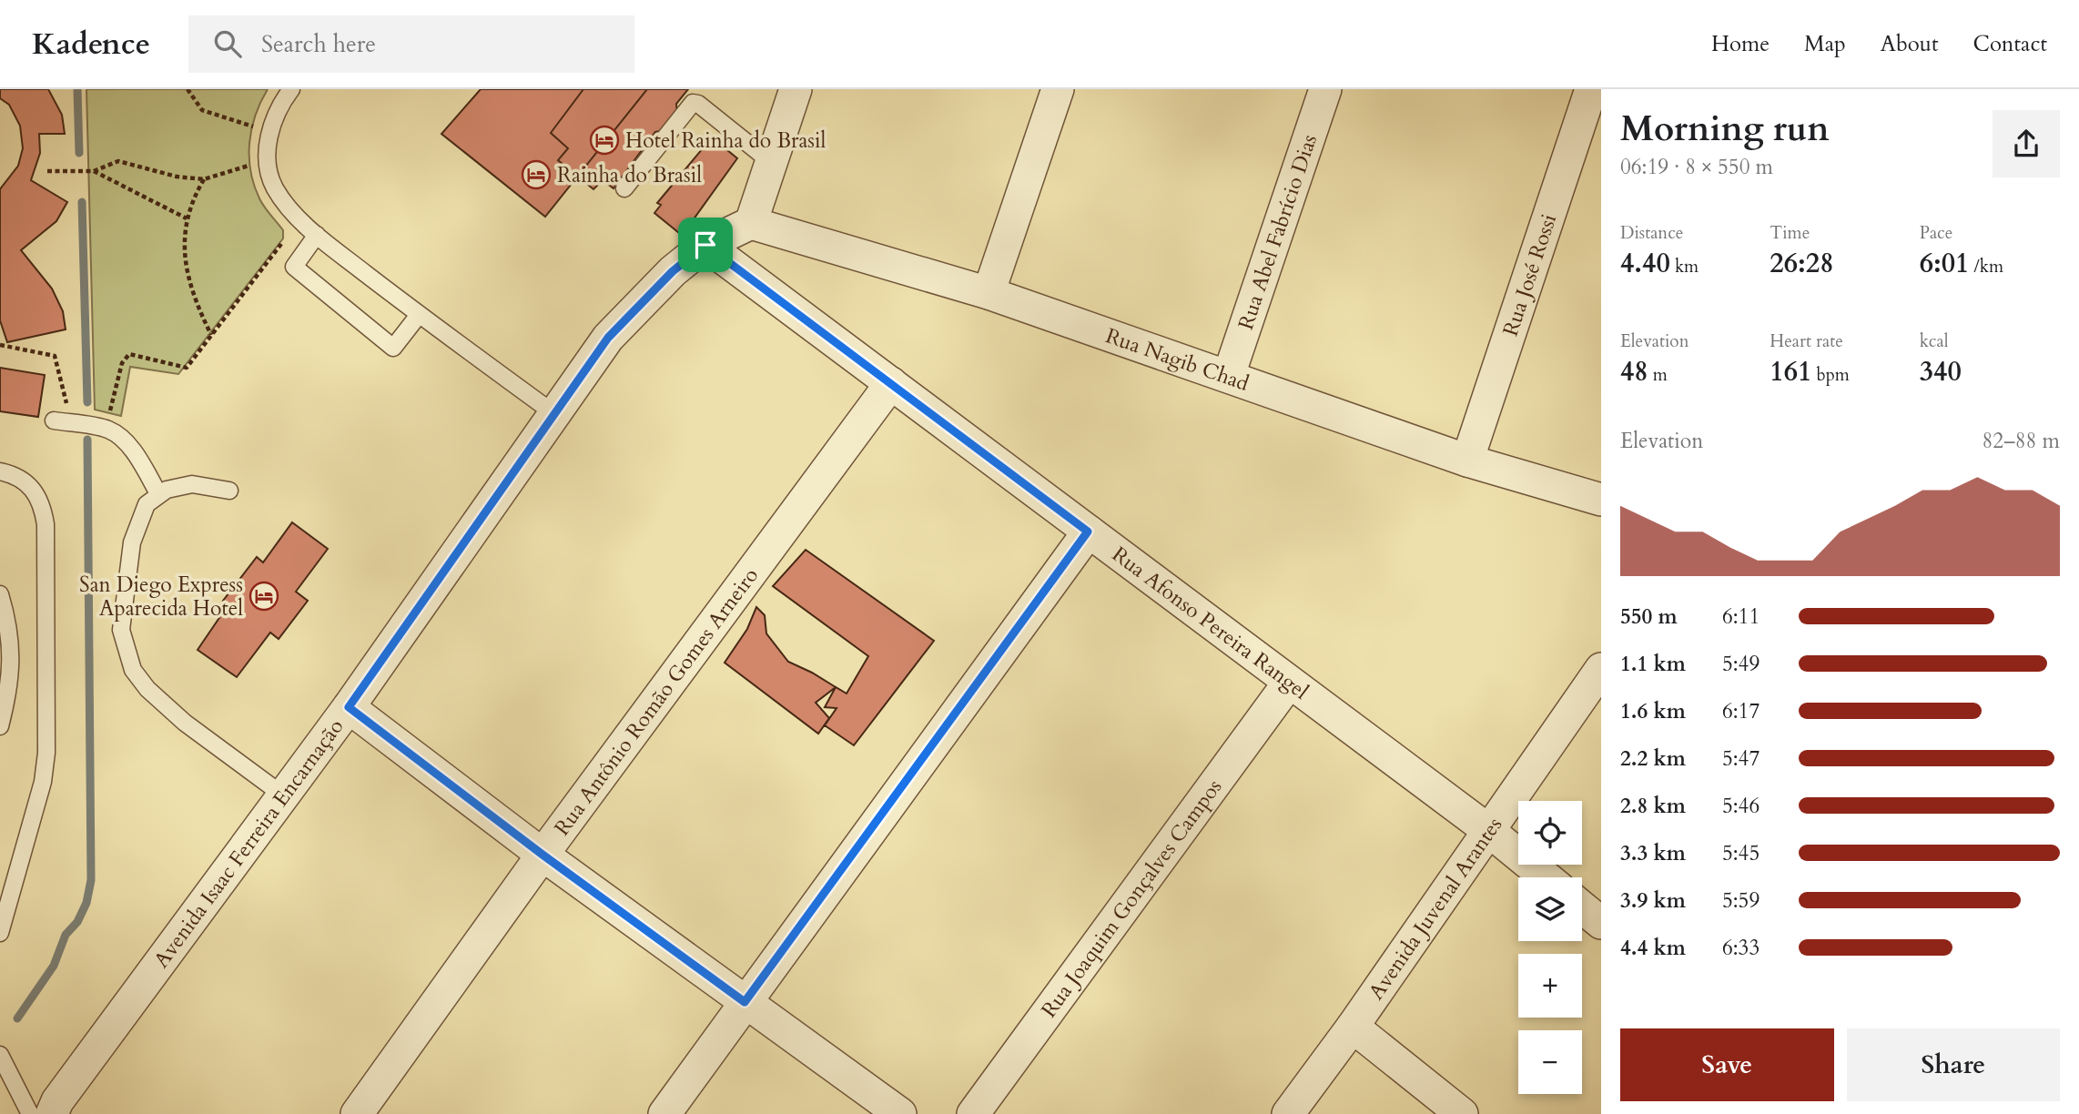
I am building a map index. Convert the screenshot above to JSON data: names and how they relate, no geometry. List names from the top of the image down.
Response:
{
  "streets": {
    "street": [
      "Rua Abel Fabrício Dias",
      "Rua José Rossi",
      "Rua Nagib Chad",
      "Rua Afonso Pereira Rangel",
      "Rua Antônio Romão Gomes Arneiro",
      "Avenida Isaac Ferreira Encarnação",
      "Rua Joaquim Gonçalves Campos",
      "Avenida Juvenal Arantes"
    ]
  },
  "crossings": [
    ["Rua Abel Fabrício Dias", "Rua Nagib Chad"],
    ["Rua José Rossi", "Rua Nagib Chad"],
    ["Rua Nagib Chad", "Avenida Isaac Ferreira Encarnação"],
    ["Rua Afonso Pereira Rangel", "Rua Antônio Romão Gomes Arneiro"],
    ["Rua Afonso Pereira Rangel", "Avenida Isaac Ferreira Encarnação"],
    ["Rua Afonso Pereira Rangel", "Rua Joaquim Gonçalves Campos"],
    ["Rua Afonso Pereira Rangel", "Avenida Juvenal Arantes"]
  ],
  "places": {
    "hotel": ["Hotel Rainha do Brasil", "Rainha do Brasil", "San Diego Express Aparecida Hotel"]
  },
  "page": {
    "header": "Kadence",
    "search": "Search here",
    "nav": [
      "Home",
      "Map",
      "About",
      "Contact"
    ],
    "heading": ["Morning run", "06:19 · 8 × 550 m"],
    "stats": [
      ["Distance", "4.40 km"],
      ["Time", "26:28"],
      ["Pace", "6:01 /km"],
      ["Elevation", "48 m"],
      ["Heart rate", "161 bpm"],
      ["kcal", "340"]
    ],
    "chart": ["Elevation", "82–88 m"],
    "list": [
      {
        "name": "550 m",
        "note": "6:11"
      },
      {
        "name": "1.1 km",
        "note": "5:49"
      },
      {
        "name": "1.6 km",
        "note": "6:17"
      },
      {
        "name": "2.2 km",
        "note": "5:47"
      },
      {
        "name": "2.8 km",
        "note": "5:46"
      },
      {
        "name": "3.3 km",
        "note": "5:45"
      },
      {
        "name": "3.9 km",
        "note": "5:59"
      },
      {
        "name": "4.4 km",
        "note": "6:33"
      }
    ],
    "map_buttons": ["+", "−"],
    "buttons": ["Save", "Share"]
  }
}
